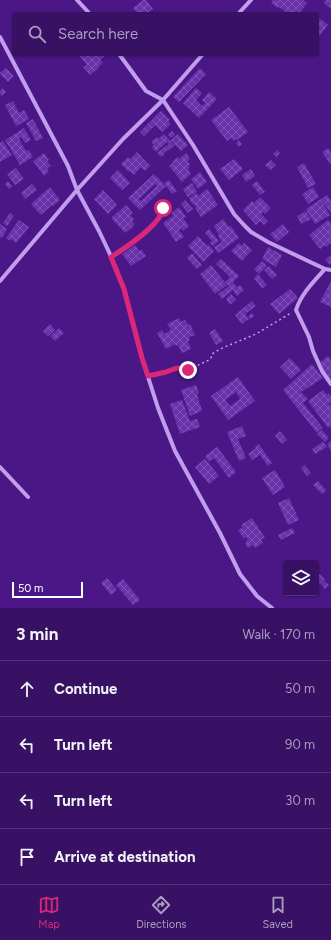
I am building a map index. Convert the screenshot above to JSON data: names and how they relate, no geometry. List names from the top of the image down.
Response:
{
  "scale_bar": "50 m",
  "page": {
    "search": "Search here",
    "scale": "50 m",
    "heading": ["3 min", "Walk · 170 m"],
    "list": [
      ["Continue", "50 m"],
      ["Turn left", "90 m"],
      ["Turn left", "30 m"],
      "Arrive at destination"
    ],
    "nav": ["Map", "Directions", "Saved"]
  }
}
